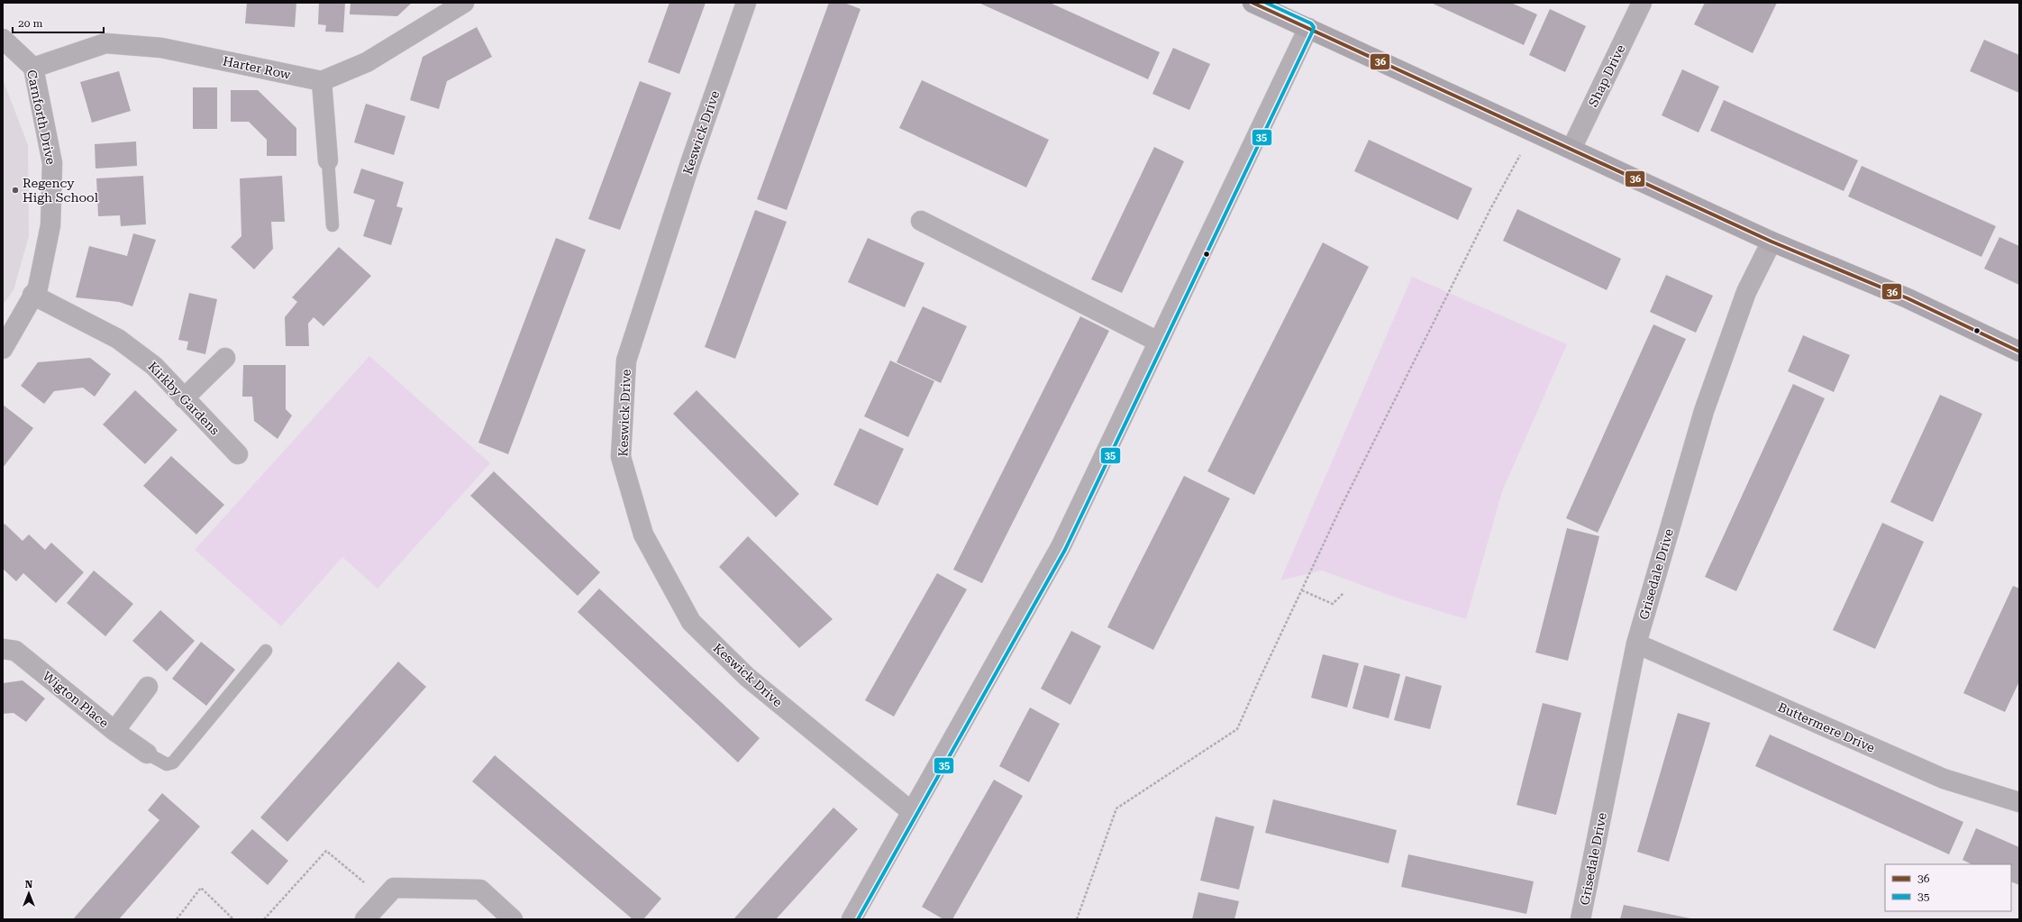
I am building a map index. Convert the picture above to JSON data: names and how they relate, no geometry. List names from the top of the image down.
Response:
{
  "streets": {
    "street": [
      "Harter Row",
      "Shap Drive",
      "Carnforth Drive",
      "Keswick Drive",
      "Kirkby Gardens",
      "Grisedale Drive",
      "Wigton Place",
      "Buttermere Drive"
    ]
  },
  "crossings": [
    ["Harter Row", "Carnforth Drive"],
    ["Carnforth Drive", "Kirkby Gardens"],
    ["Grisedale Drive", "Buttermere Drive"]
  ],
  "places": ["Regency High School"],
  "lines": ["transit line 36", "transit line 35"],
  "legend": ["36", "35"],
  "scale_bar": "20 m",
  "north": "top"
}
